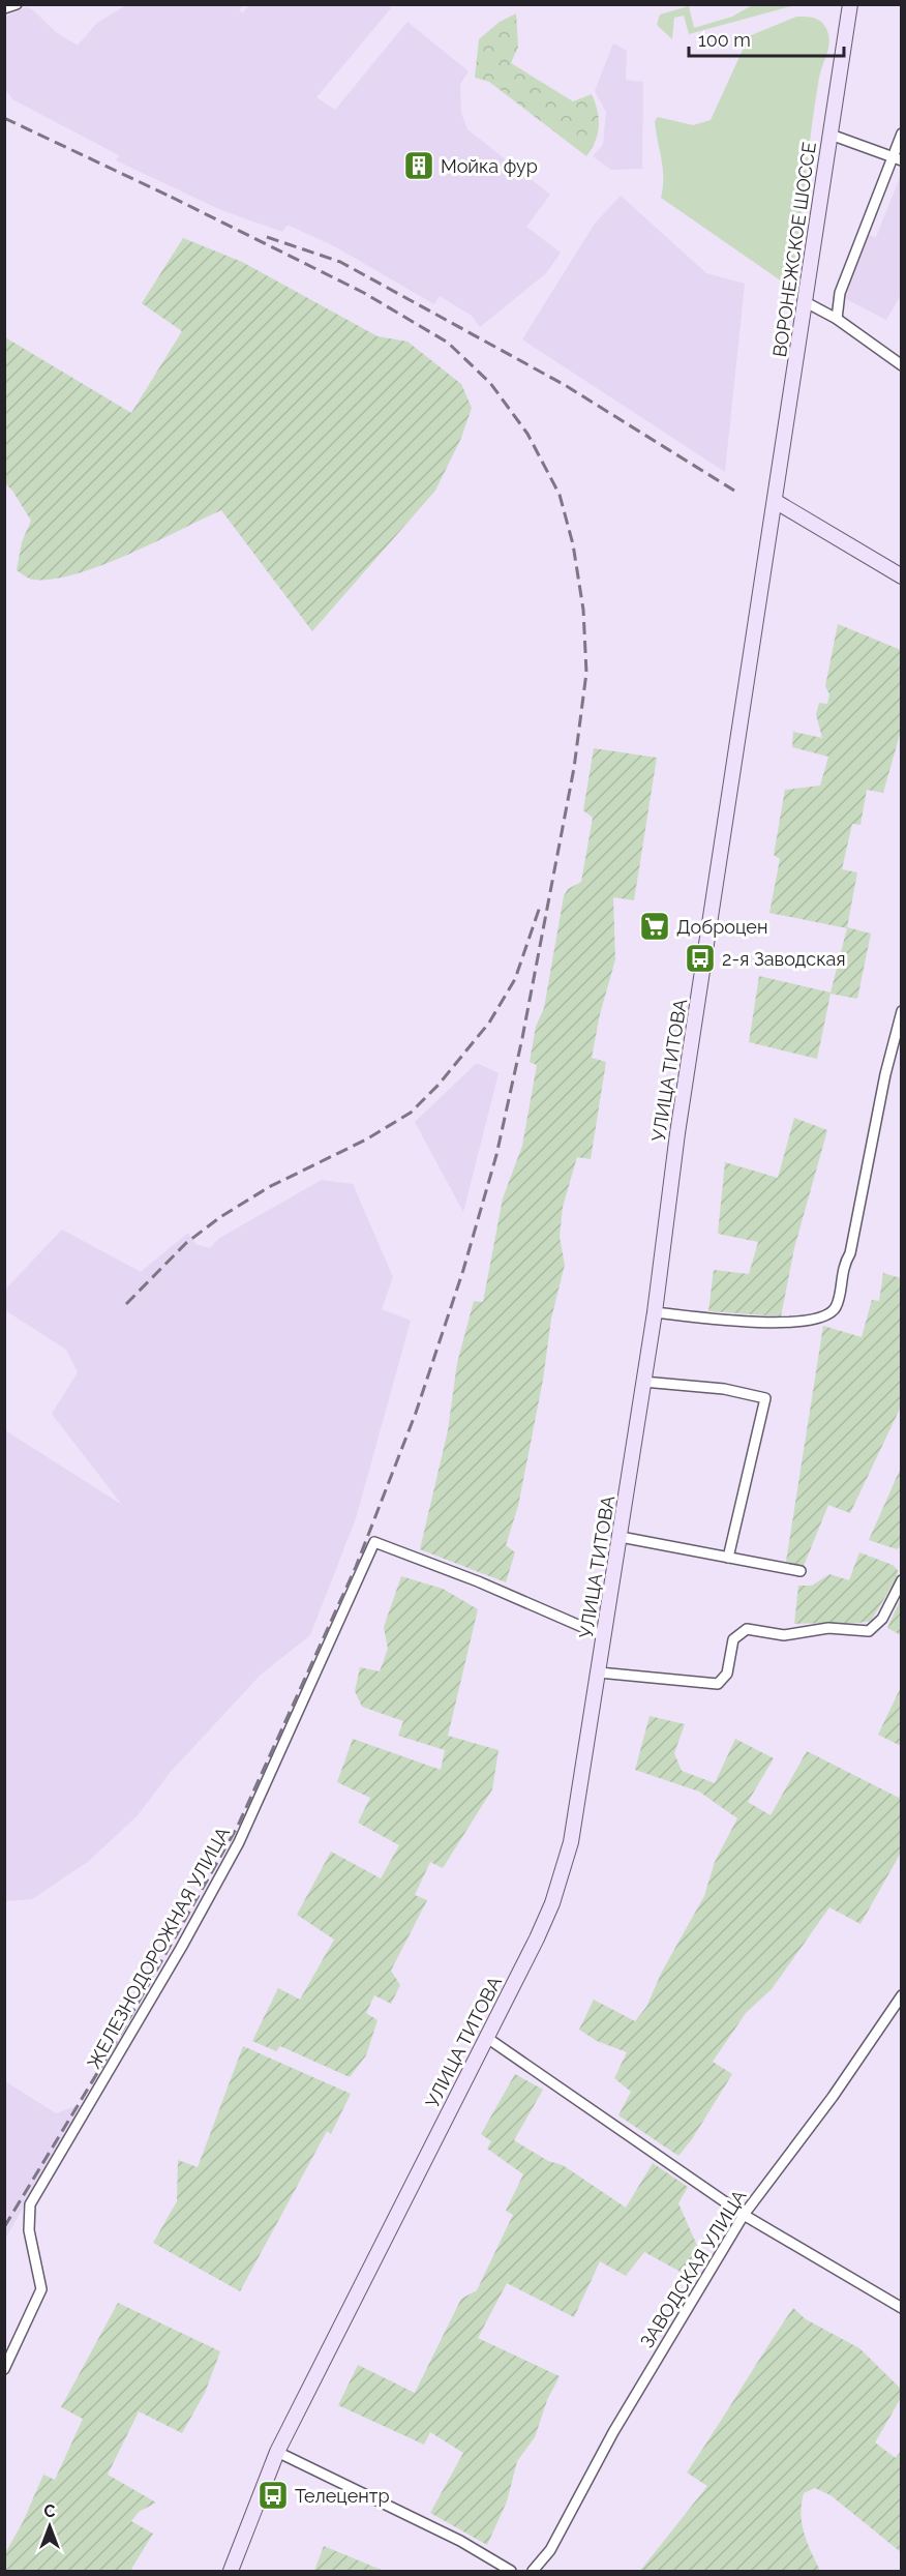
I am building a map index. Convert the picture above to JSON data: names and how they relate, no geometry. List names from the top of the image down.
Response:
{
  "streets": {
    "main road": ["ВОРОНЕЖСКОЕ ШОССЕ", "УЛИЦА ТИТОВА"],
    "street": ["ЖЕЛЕЗНОДОРОЖНАЯ УЛИЦА", "ЗАВОДСКАЯ УЛИЦА"]
  },
  "crossings": [
    ["ВОРОНЕЖСКОЕ ШОССЕ", "УЛИЦА ТИТОВА"],
    ["УЛИЦА ТИТОВА", "ЖЕЛЕЗНОДОРОЖНАЯ УЛИЦА"]
  ],
  "places": {
    "building": ["Мойка фур"],
    "supermarket": ["Доброцен"],
    "bus stop": ["2-я Заводская", "Телецентр"]
  },
  "scale_bar": "100 m",
  "north": "top"
}
